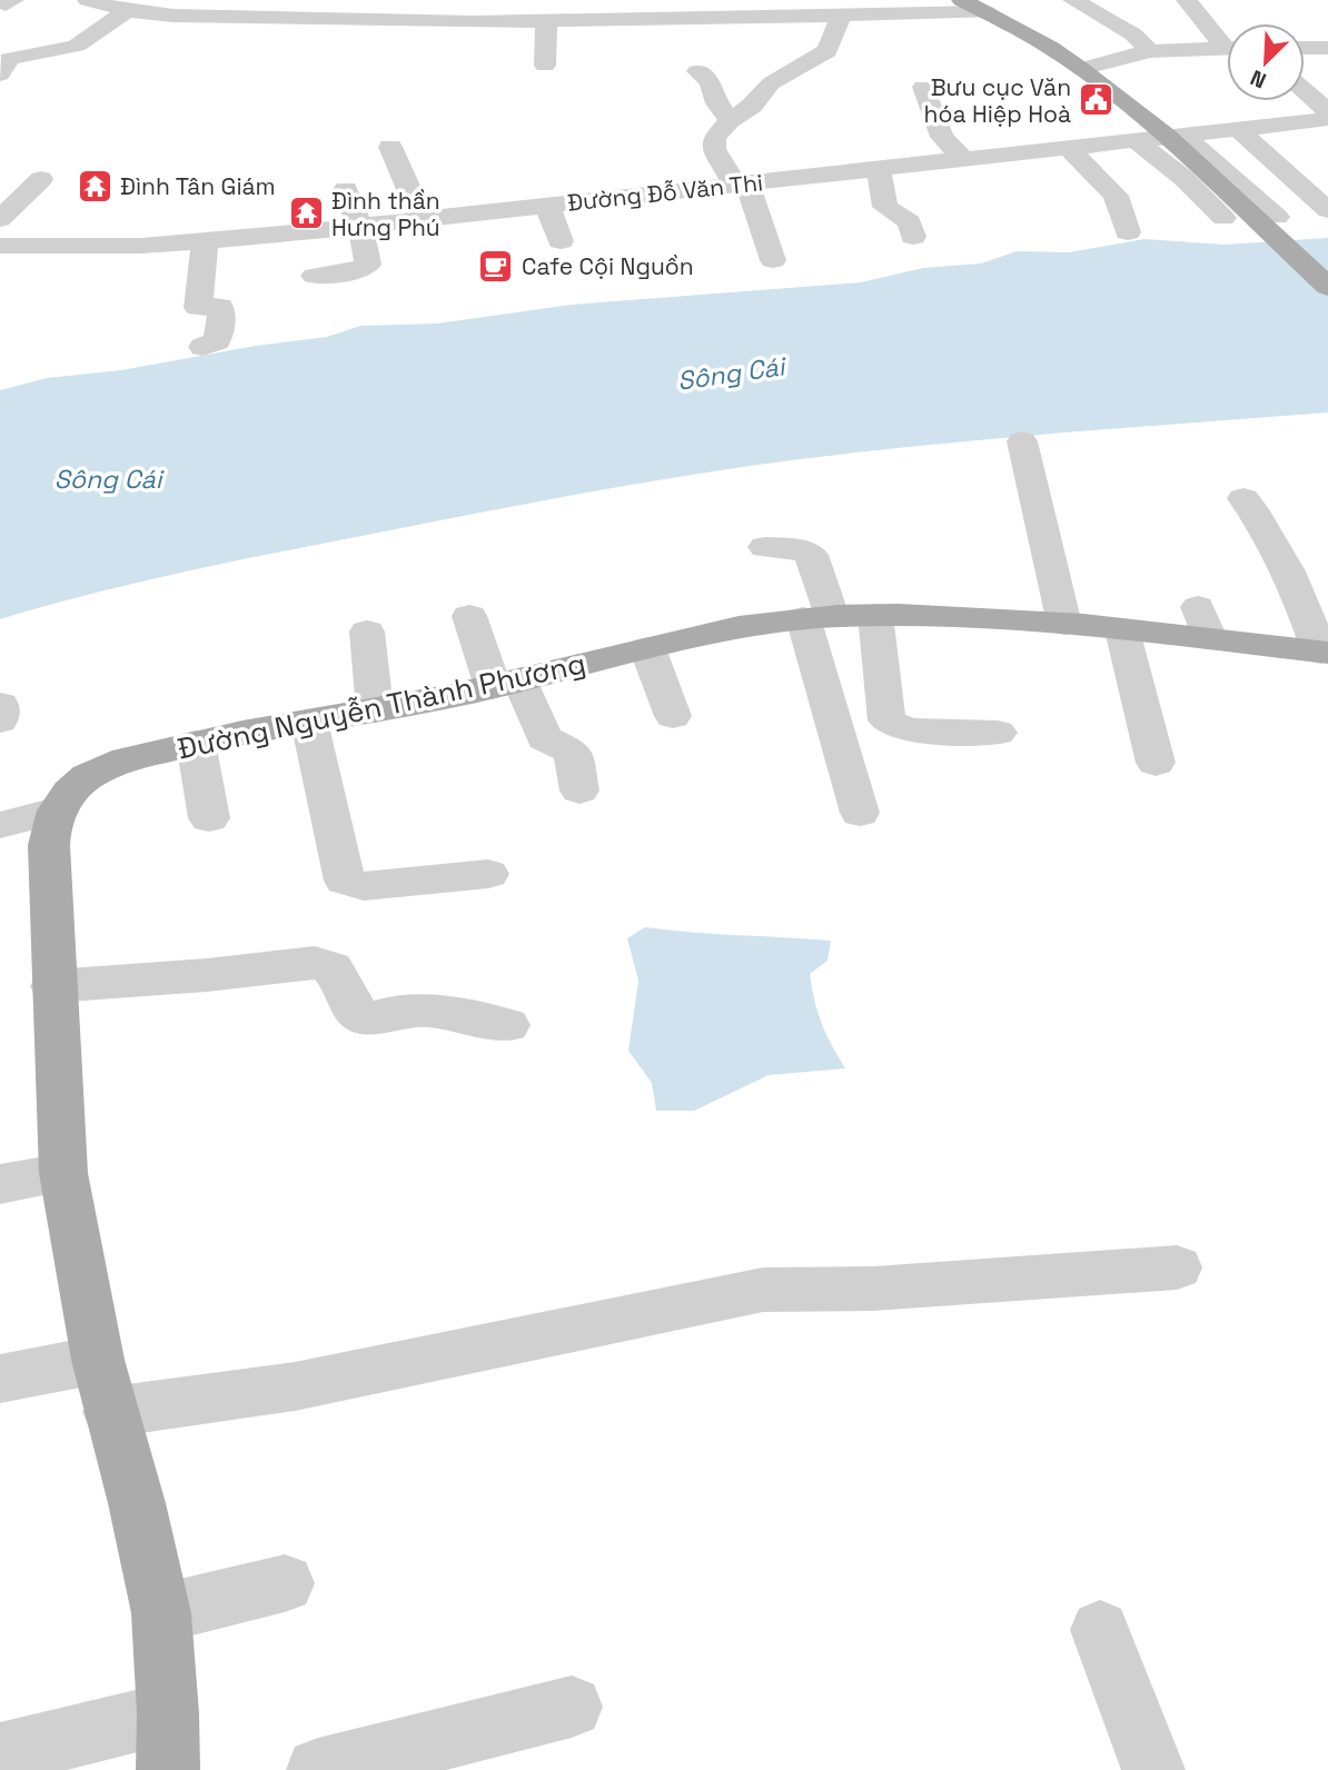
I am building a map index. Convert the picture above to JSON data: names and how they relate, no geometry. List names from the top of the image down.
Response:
{
  "streets": {
    "main road": ["Đường Nguyễn Thành Phương"],
    "street": ["Đường Đỗ Văn Thi"]
  },
  "water": ["Sông Cái"],
  "places": {
    "public building": ["Bưu cục Văn hóa Hiệp Hoà"],
    "temple": ["Đình Tân Giám", "Đình thần Hưng Phú"],
    "cafe": ["Cafe Cội Nguồn"]
  },
  "north": "bottom left"
}
